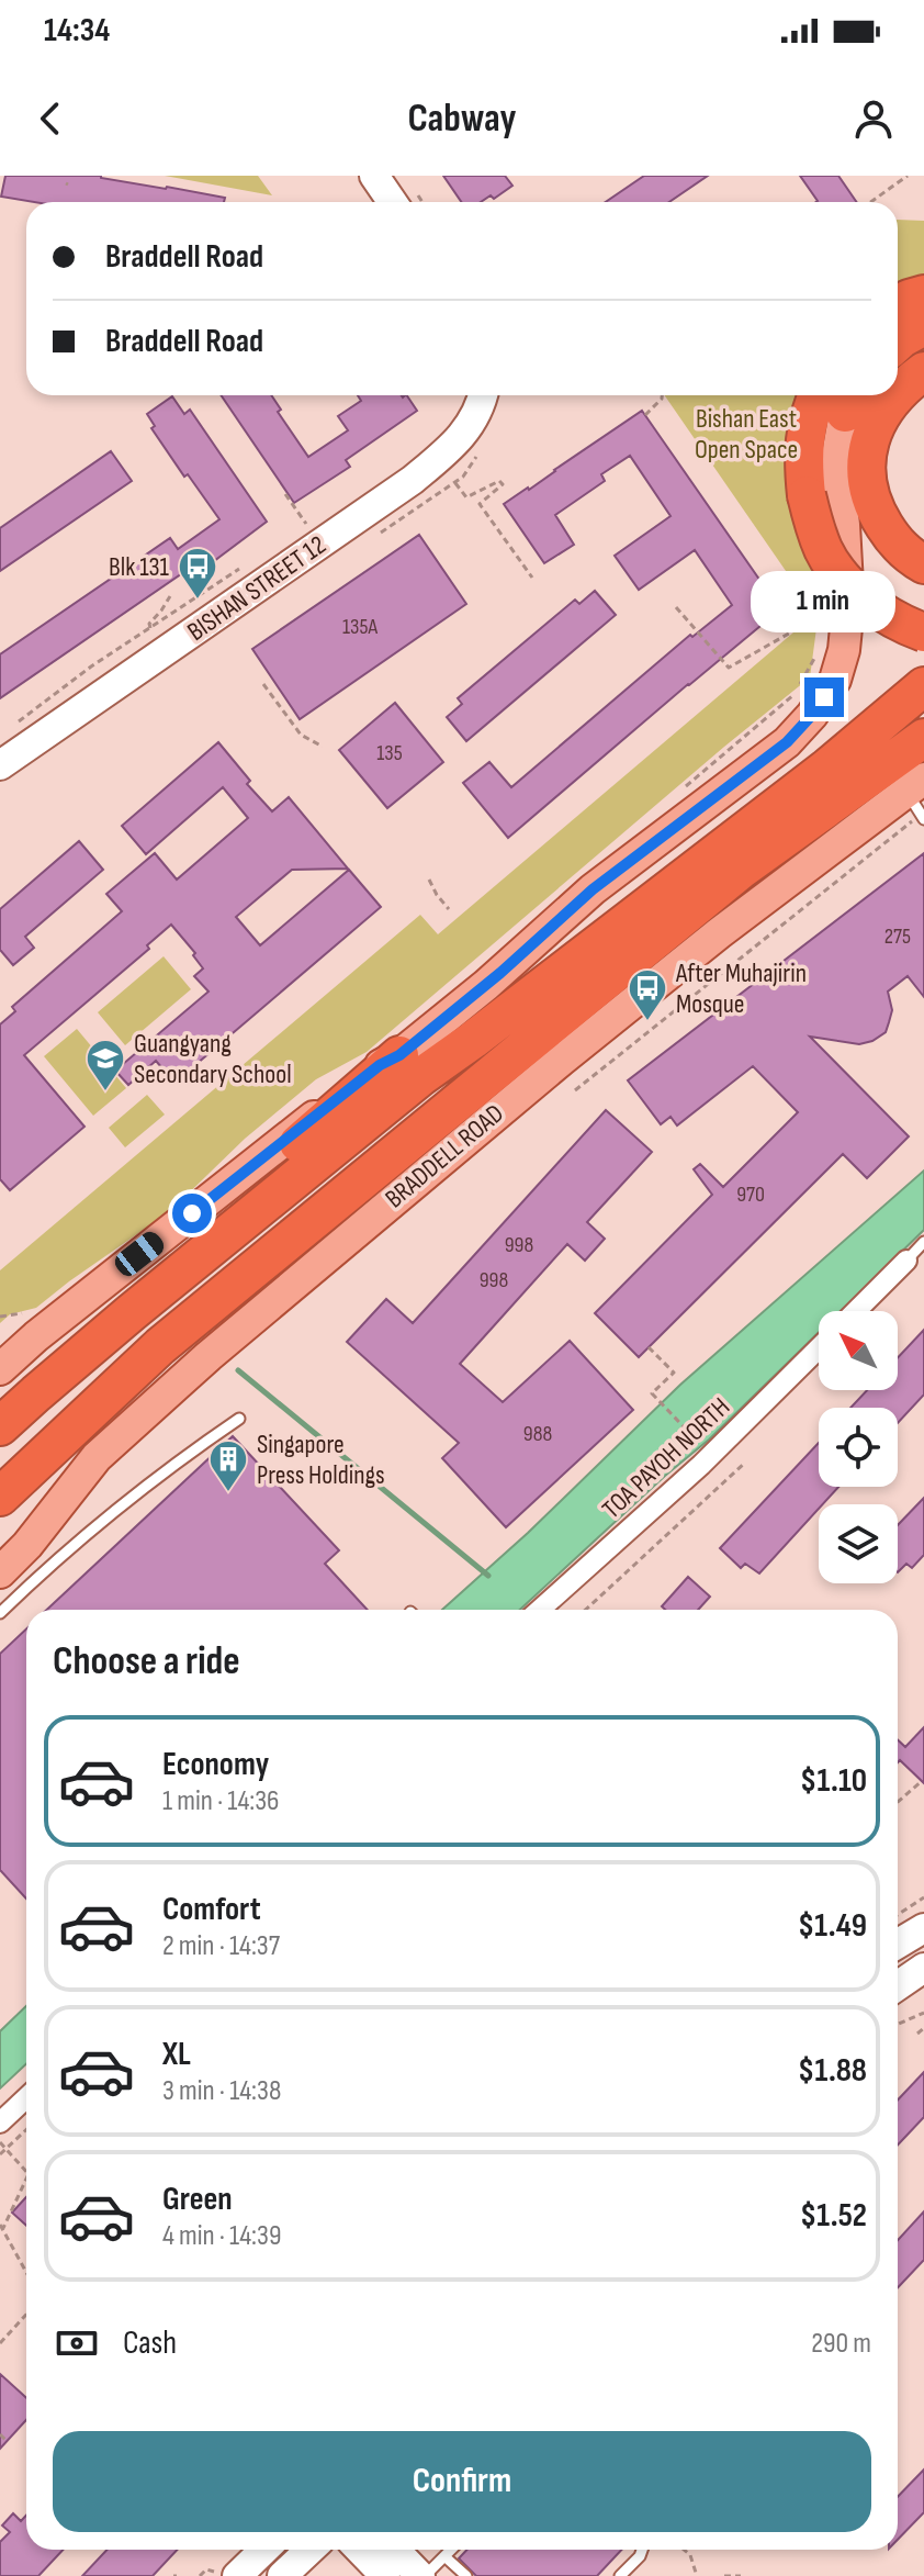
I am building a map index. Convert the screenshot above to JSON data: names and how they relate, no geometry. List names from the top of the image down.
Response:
{
  "streets": {
    "highway": ["BRADDELL ROAD"],
    "street": ["BISHAN STREET 12", "TOA PAYOH NORTH"]
  },
  "parks": ["Bishan East Open Space"],
  "places": {
    "bus stop": ["Blk 131", "After Muhajirin Mosque"],
    "school or university": ["Guangyang Secondary School"],
    "building": ["Singapore Press Holdings"]
  },
  "house_numbers": [
    "135A",
    "135",
    "275",
    "970",
    "998",
    "998",
    "988"
  ],
  "north": "top left",
  "page": {
    "status": "14:34",
    "header": "Cabway",
    "banner": ["Braddell Road", "Braddell Road"],
    "bubble": "1 min",
    "heading": "Choose a ride",
    "list": [
      {
        "name": "Economy",
        "note": "1 min · 14:36",
        "value": "$1.10"
      },
      {
        "name": "Comfort",
        "note": "2 min · 14:37",
        "value": "$1.49"
      },
      {
        "name": "XL",
        "note": "3 min · 14:38",
        "value": "$1.88"
      },
      {
        "name": "Green",
        "note": "4 min · 14:39",
        "value": "$1.52"
      }
    ],
    "pay": ["Cash", "290 m"],
    "buttons": "Confirm"
  }
}
